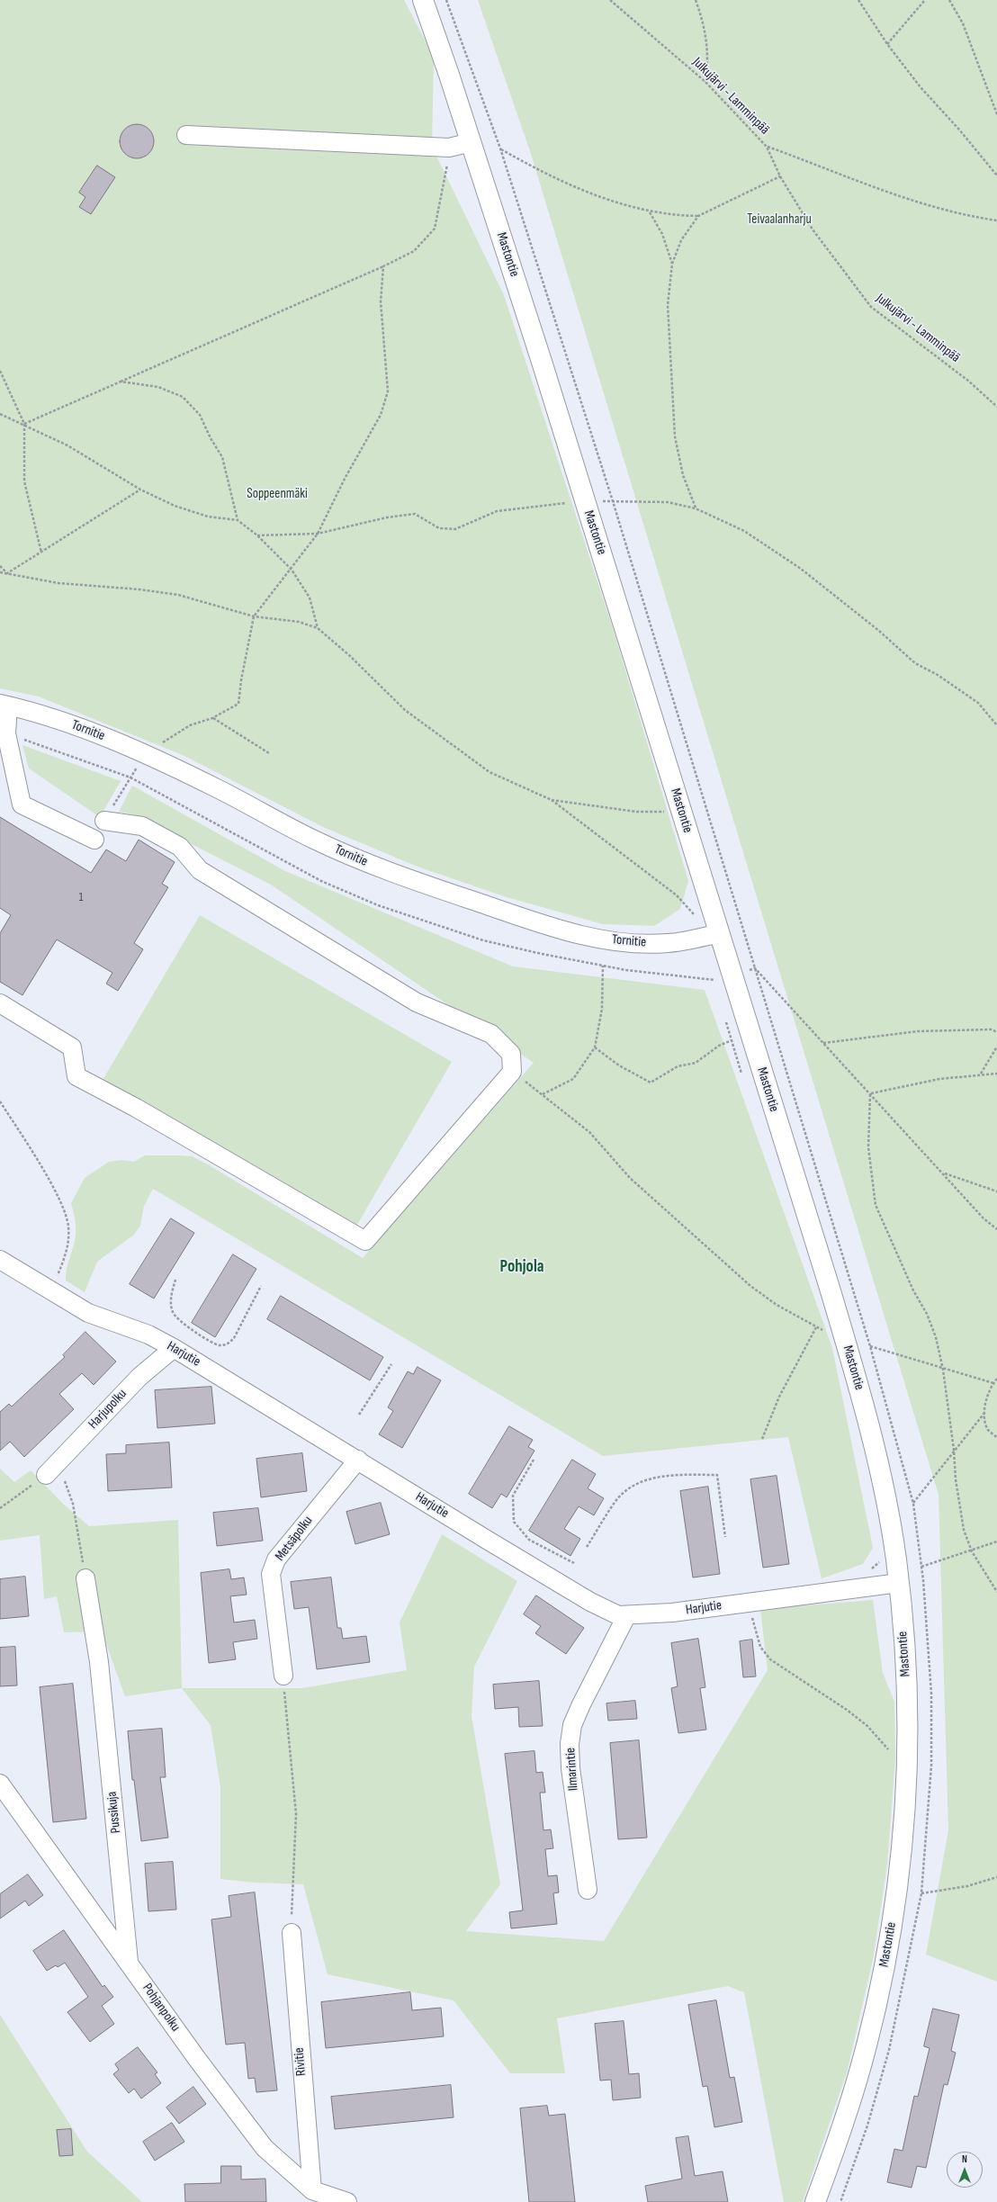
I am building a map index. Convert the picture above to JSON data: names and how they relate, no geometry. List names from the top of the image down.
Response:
{
  "streets": {
    "main road": ["Mastontie"],
    "street": [
      "Tornitie",
      "Harjutie",
      "Harjupolku",
      "Metsäpolku",
      "Ilmarintie",
      "Pussikuja",
      "Pohjanpolku",
      "Rivitie"
    ],
    "path": ["Julkujärvi - Lamminpää"]
  },
  "crossings": [
    ["Mastontie", "Tornitie"],
    ["Mastontie", "Harjutie"],
    ["Harjutie", "Harjupolku"],
    ["Harjutie", "Metsäpolku"],
    ["Harjutie", "Ilmarintie"],
    ["Pussikuja", "Pohjanpolku"],
    ["Pohjanpolku", "Rivitie"]
  ],
  "districts": ["Pohjola"],
  "parks": ["Teivaalanharju", "Soppeenmäki"],
  "house_numbers": ["1"],
  "north": "top"
}
